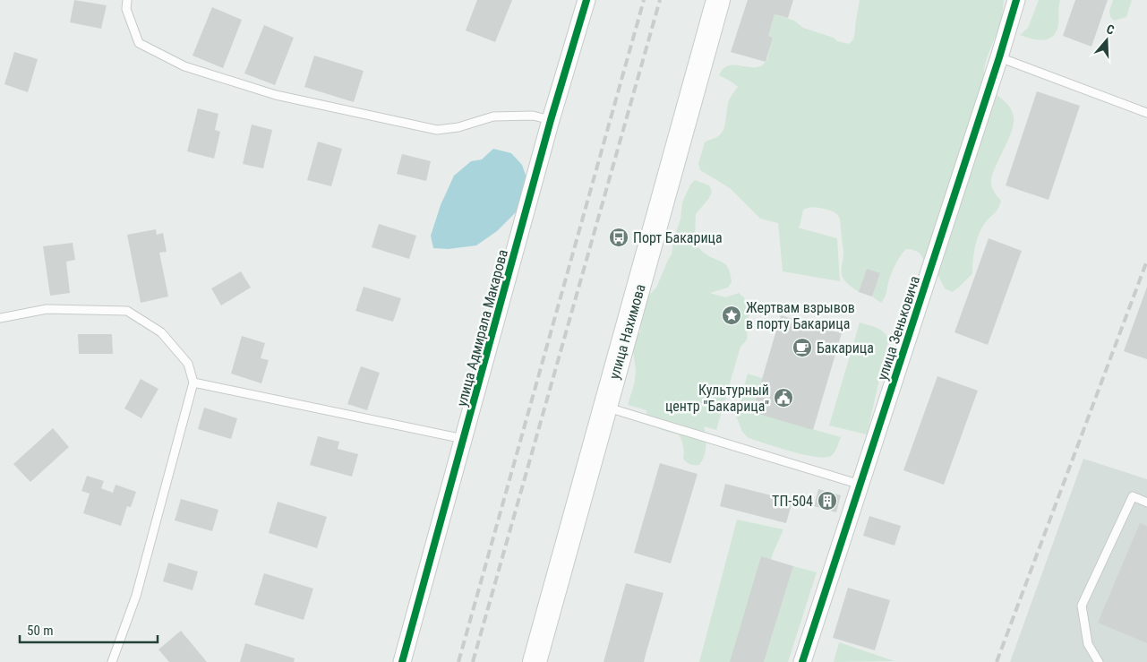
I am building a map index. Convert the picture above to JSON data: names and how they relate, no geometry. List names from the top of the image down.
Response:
{
  "streets": {
    "main road": ["улица Нахимова"],
    "street": ["улица Адмирала Макарова", "улица Зеньковича"]
  },
  "places": {
    "bus stop": ["Порт Бакарица"],
    "place": ["Жертвам взрывов в порту Бакарица"],
    "cafe": ["Бакарица"],
    "public building": ["Культурный центр \"Бакарица\""],
    "building": ["ТП-504"]
  },
  "scale_bar": "50 m",
  "north": "top"
}
